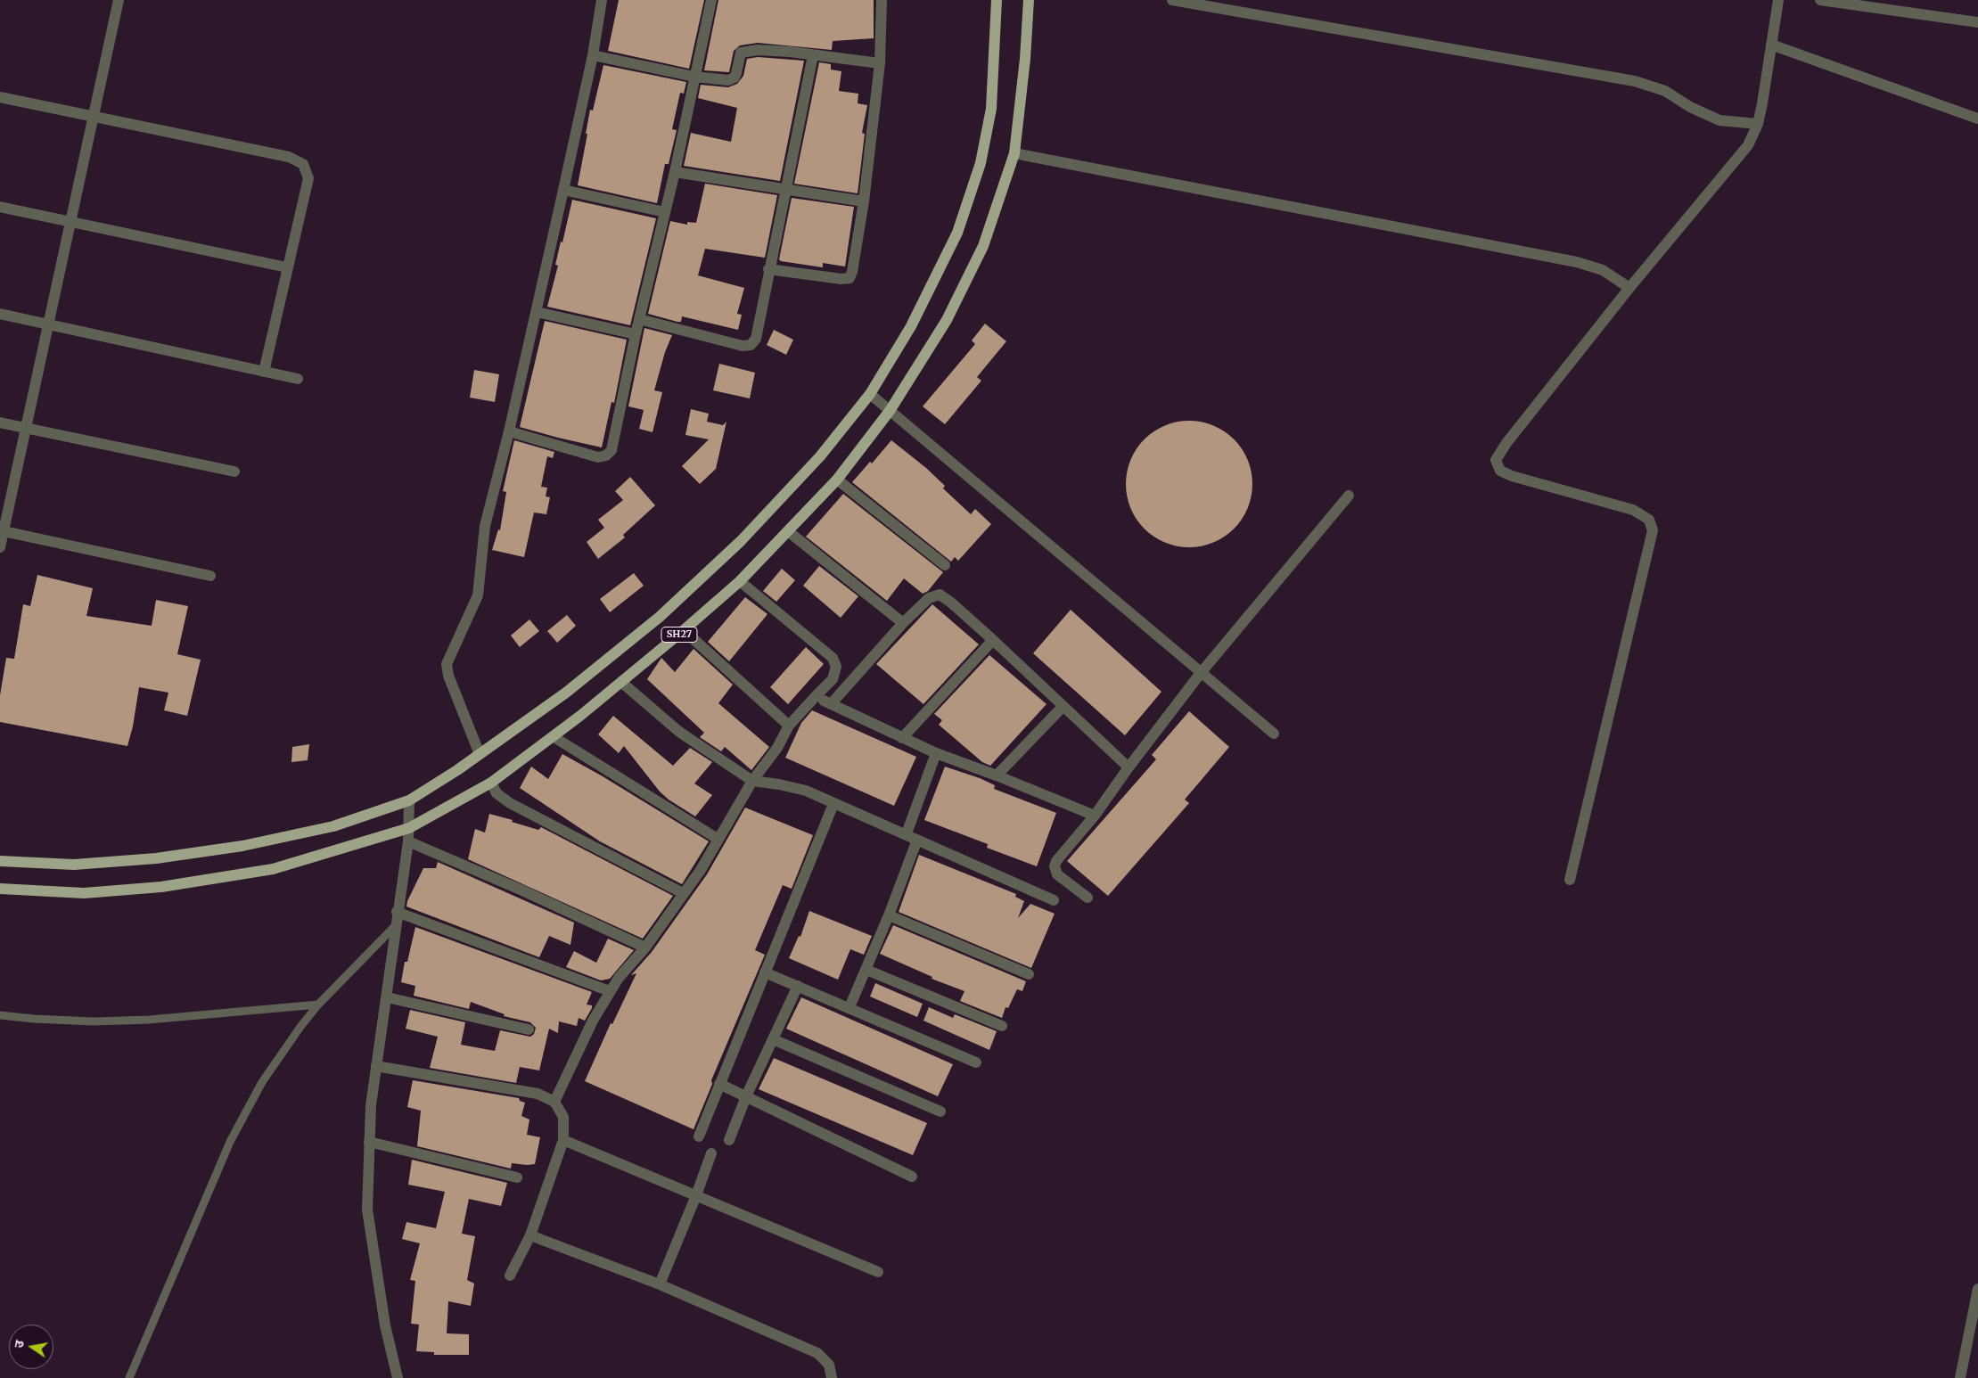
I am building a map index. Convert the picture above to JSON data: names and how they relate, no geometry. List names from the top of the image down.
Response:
{
  "streets": {
    "main road": ["SH27"]
  },
  "north": "left"
}
